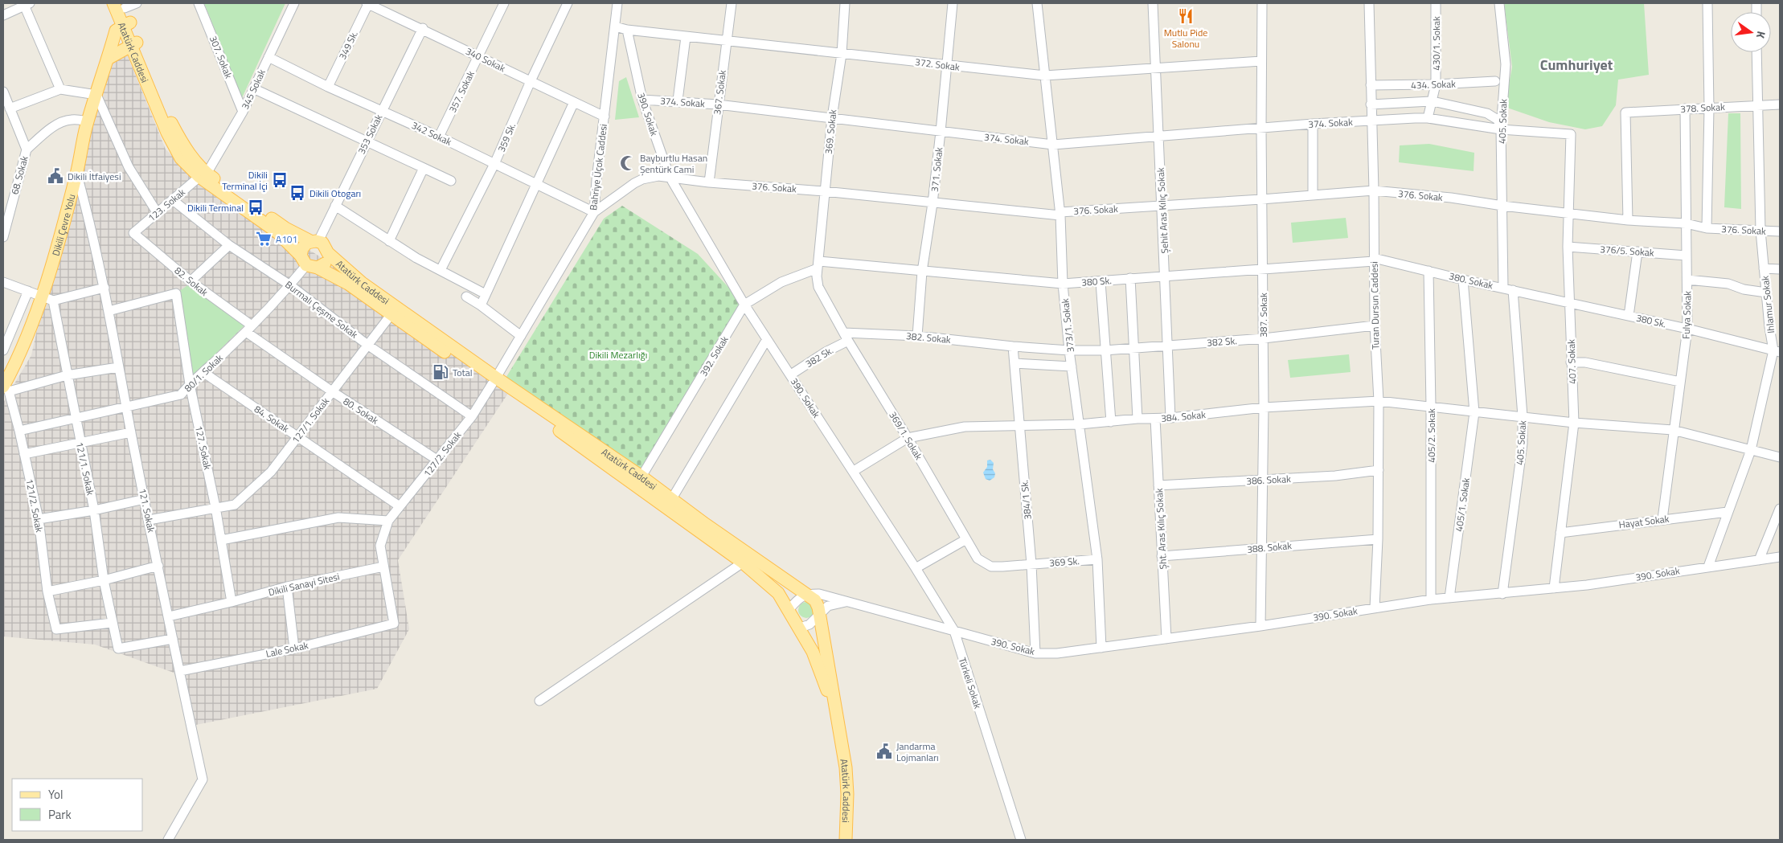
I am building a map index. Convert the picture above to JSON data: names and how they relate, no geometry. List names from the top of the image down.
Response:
{
  "streets": {
    "main road": ["Atatürk Caddesi", "Dikili Çevre Yolu"],
    "street": [
      "430/1. Sokak",
      "349 Sk.",
      "307. Sokak",
      "340 Sokak",
      "372. Sokak",
      "434. Sokak",
      "345 Sokak",
      "357. Sokak",
      "367. Sokak",
      "374. Sokak",
      "378. Sokak",
      "390. Sokak",
      "405. Sokak",
      "369. Sokak",
      "342 Sokak",
      "353 Sokak",
      "359 Sk.",
      "Bahriye Üçok Caddesi",
      "371. Sokak",
      "68. Sokak",
      "376. Sokak",
      "123. Sokak",
      "Şehit Aras Kılıç Sokak",
      "376/5. Sokak",
      "380. Sokak",
      "82. Sokak",
      "380 Sk.",
      "Ihlamur Sokak",
      "Turan Dursun Caddesi",
      "Burmalı Çeşme Sokak",
      "387. Sokak",
      "Fulya Sokak",
      "373/1. Sokak",
      "382. Sokak",
      "382 Sk.",
      "392. Sokak",
      "407. Sokak",
      "80/1. Sokak",
      "80. Sokak",
      "384. Sokak",
      "84. Sokak",
      "127/1. Sokak",
      "369/1. Sokak",
      "405/2. Sokak",
      "127. Sokak",
      "127/2. Sokak",
      "121/1. Sokak",
      "386. Sokak",
      "384/1 Sk.",
      "405/1. Sokak",
      "121/2. Sokak",
      "121. Sokak",
      "Hayat Sokak",
      "Şht. Aras Kılıç Sokak",
      "388. Sokak",
      "369 Sk.",
      "Dikili Sanayi Sitesi",
      "Lale Sokak",
      "Türkeli Sokak"
    ]
  },
  "crossings": [
    ["430/1. Sokak", "434. Sokak"],
    ["349 Sk.", "340 Sokak"],
    ["349 Sk.", "342 Sokak"],
    ["Atatürk Caddesi", "345 Sokak"],
    ["Atatürk Caddesi", "353 Sokak"],
    ["Atatürk Caddesi", "Bahriye Üçok Caddesi"],
    ["Atatürk Caddesi", "123. Sokak"],
    ["Atatürk Caddesi", "Dikili Çevre Yolu"],
    ["Atatürk Caddesi", "392. Sokak"],
    ["Atatürk Caddesi", "80/1. Sokak"],
    ["Atatürk Caddesi", "127/1. Sokak"],
    ["Atatürk Caddesi", "127/2. Sokak"],
    ["307. Sokak", "345 Sokak"],
    ["340 Sokak", "357. Sokak"],
    ["340 Sokak", "353 Sokak"],
    ["340 Sokak", "359 Sk."],
    ["340 Sokak", "Bahriye Üçok Caddesi"],
    ["372. Sokak", "367. Sokak"],
    ["372. Sokak", "390. Sokak"],
    ["372. Sokak", "369. Sokak"],
    ["372. Sokak", "Bahriye Üçok Caddesi"],
    ["372. Sokak", "371. Sokak"],
    ["372. Sokak", "Şehit Aras Kılıç Sokak"],
    ["372. Sokak", "387. Sokak"],
    ["372. Sokak", "373/1. Sokak"],
    ["434. Sokak", "Turan Dursun Caddesi"],
    ["345 Sokak", "342 Sokak"],
    ["345 Sokak", "123. Sokak"],
    ["357. Sokak", "342 Sokak"],
    ["367. Sokak", "374. Sokak"],
    ["367. Sokak", "376. Sokak"],
    ["374. Sokak", "390. Sokak"],
    ["374. Sokak", "369. Sokak"],
    ["374. Sokak", "371. Sokak"],
    ["374. Sokak", "Şehit Aras Kılıç Sokak"],
    ["374. Sokak", "Turan Dursun Caddesi"],
    ["374. Sokak", "387. Sokak"],
    ["374. Sokak", "373/1. Sokak"],
    ["378. Sokak", "376. Sokak"],
    ["378. Sokak", "Ihlamur Sokak"],
    ["378. Sokak", "Fulya Sokak"],
    ["390. Sokak", "405. Sokak"],
    ["390. Sokak", "376. Sokak"],
    ["390. Sokak", "Ihlamur Sokak"],
    ["390. Sokak", "Turan Dursun Caddesi"],
    ["390. Sokak", "387. Sokak"],
    ["390. Sokak", "373/1. Sokak"],
    ["390. Sokak", "382 Sk."],
    ["390. Sokak", "392. Sokak"],
    ["390. Sokak", "407. Sokak"],
    ["390. Sokak", "384. Sokak"],
    ["390. Sokak", "405/2. Sokak"],
    ["390. Sokak", "384/1 Sk."],
    ["390. Sokak", "405/1. Sokak"],
    ["390. Sokak", "Şht. Aras Kılıç Sokak"],
    ["390. Sokak", "Türkeli Sokak"],
    ["405. Sokak", "376. Sokak"],
    ["405. Sokak", "380. Sokak"],
    ["405. Sokak", "407. Sokak"],
    ["405. Sokak", "384. Sokak"],
    ["369. Sokak", "376. Sokak"],
    ["369. Sokak", "380 Sk."],
    ["369. Sokak", "392. Sokak"],
    ["369. Sokak", "369/1. Sokak"],
    ["342 Sokak", "353 Sokak"],
    ["342 Sokak", "359 Sk."],
    ["342 Sokak", "Bahriye Üçok Caddesi"],
    ["342 Sokak", "376. Sokak"],
    ["353 Sokak", "80/1. Sokak"],
    ["Bahriye Üçok Caddesi", "376. Sokak"],
    ["Bahriye Üçok Caddesi", "127/2. Sokak"],
    ["371. Sokak", "376. Sokak"],
    ["371. Sokak", "380 Sk."],
    ["371. Sokak", "382. Sokak"],
    ["376. Sokak", "Şehit Aras Kılıç Sokak"],
    ["376. Sokak", "Ihlamur Sokak"],
    ["376. Sokak", "Turan Dursun Caddesi"],
    ["376. Sokak", "387. Sokak"],
    ["376. Sokak", "Fulya Sokak"],
    ["376. Sokak", "373/1. Sokak"],
    ["376. Sokak", "407. Sokak"],
    ["123. Sokak", "82. Sokak"],
    ["123. Sokak", "Burmalı Çeşme Sokak"],
    ["Şehit Aras Kılıç Sokak", "380 Sk."],
    ["Şehit Aras Kılıç Sokak", "382 Sk."],
    ["Şehit Aras Kılıç Sokak", "384. Sokak"],
    ["Dikili Çevre Yolu", "121/2. Sokak"],
    ["Dikili Çevre Yolu", "121. Sokak"],
    ["376/5. Sokak", "Fulya Sokak"],
    ["376/5. Sokak", "407. Sokak"],
    ["380. Sokak", "380 Sk."],
    ["380. Sokak", "Turan Dursun Caddesi"],
    ["380. Sokak", "407. Sokak"],
    ["380. Sokak", "405/2. Sokak"],
    ["380. Sokak", "405/1. Sokak"],
    ["82. Sokak", "80/1. Sokak"],
    ["82. Sokak", "80. Sokak"],
    ["380 Sk.", "Ihlamur Sokak"],
    ["380 Sk.", "Turan Dursun Caddesi"],
    ["380 Sk.", "387. Sokak"],
    ["380 Sk.", "Fulya Sokak"],
    ["380 Sk.", "373/1. Sokak"],
    ["380 Sk.", "392. Sokak"],
    ["380 Sk.", "407. Sokak"],
    ["380 Sk.", "369/1. Sokak"],
    ["Ihlamur Sokak", "384. Sokak"],
    ["Ihlamur Sokak", "Hayat Sokak"],
    ["Turan Dursun Caddesi", "382 Sk."],
    ["Turan Dursun Caddesi", "384. Sokak"],
    ["Turan Dursun Caddesi", "386. Sokak"],
    ["Turan Dursun Caddesi", "388. Sokak"],
    ["Burmalı Çeşme Sokak", "80/1. Sokak"],
    ["Burmalı Çeşme Sokak", "127/1. Sokak"],
    ["Burmalı Çeşme Sokak", "127/2. Sokak"],
    ["387. Sokak", "382 Sk."],
    ["387. Sokak", "384. Sokak"],
    ["387. Sokak", "386. Sokak"],
    ["387. Sokak", "388. Sokak"],
    ["Fulya Sokak", "384. Sokak"],
    ["Fulya Sokak", "Hayat Sokak"],
    ["373/1. Sokak", "382. Sokak"],
    ["373/1. Sokak", "382 Sk."],
    ["373/1. Sokak", "384. Sokak"],
    ["373/1. Sokak", "369 Sk."],
    ["382. Sokak", "382 Sk."],
    ["382. Sokak", "369/1. Sokak"],
    ["382. Sokak", "384/1 Sk."],
    ["382 Sk.", "369/1. Sokak"],
    ["392. Sokak", "369/1. Sokak"],
    ["407. Sokak", "384. Sokak"],
    ["407. Sokak", "Hayat Sokak"],
    ["80/1. Sokak", "80. Sokak"],
    ["80/1. Sokak", "84. Sokak"],
    ["80/1. Sokak", "127. Sokak"],
    ["80/1. Sokak", "121/1. Sokak"],
    ["80/1. Sokak", "121/2. Sokak"],
    ["80/1. Sokak", "121. Sokak"],
    ["80. Sokak", "127/1. Sokak"],
    ["80. Sokak", "127/2. Sokak"],
    ["384. Sokak", "369/1. Sokak"],
    ["384. Sokak", "405/2. Sokak"],
    ["384. Sokak", "384/1 Sk."],
    ["384. Sokak", "405/1. Sokak"],
    ["384. Sokak", "Şht. Aras Kılıç Sokak"],
    ["84. Sokak", "127/1. Sokak"],
    ["84. Sokak", "127/2. Sokak"],
    ["127/1. Sokak", "127. Sokak"],
    ["127/1. Sokak", "121. Sokak"],
    ["369/1. Sokak", "384/1 Sk."],
    ["369/1. Sokak", "369 Sk."],
    ["127. Sokak", "121. Sokak"],
    ["127. Sokak", "Dikili Sanayi Sitesi"],
    ["127/2. Sokak", "Dikili Sanayi Sitesi"],
    ["127/2. Sokak", "Lale Sokak"],
    ["121/1. Sokak", "121/2. Sokak"],
    ["121/1. Sokak", "121. Sokak"],
    ["386. Sokak", "Şht. Aras Kılıç Sokak"],
    ["384/1 Sk.", "369 Sk."],
    ["121. Sokak", "Dikili Sanayi Sitesi"],
    ["121. Sokak", "Lale Sokak"],
    ["Şht. Aras Kılıç Sokak", "388. Sokak"],
    ["Dikili Sanayi Sitesi", "Lale Sokak"]
  ],
  "districts": ["Cumhuriyet"],
  "parks": ["Dikili Mezarlığı"],
  "places": {
    "restaurant": ["Mutlu Pide Salonu"],
    "mosque": ["Bayburtlu Hasan Şentürk Cami"],
    "public building": ["Dikili İtfaiyesi", "Jandarma Lojmanları"],
    "bus stop": ["Dikili Terminal İçi", "Dikili Otogarı", "Dikili Terminal"],
    "supermarket": ["A101"],
    "fuel station": ["Total"]
  },
  "legend": ["Yol", "Park"],
  "north": "right"
}
